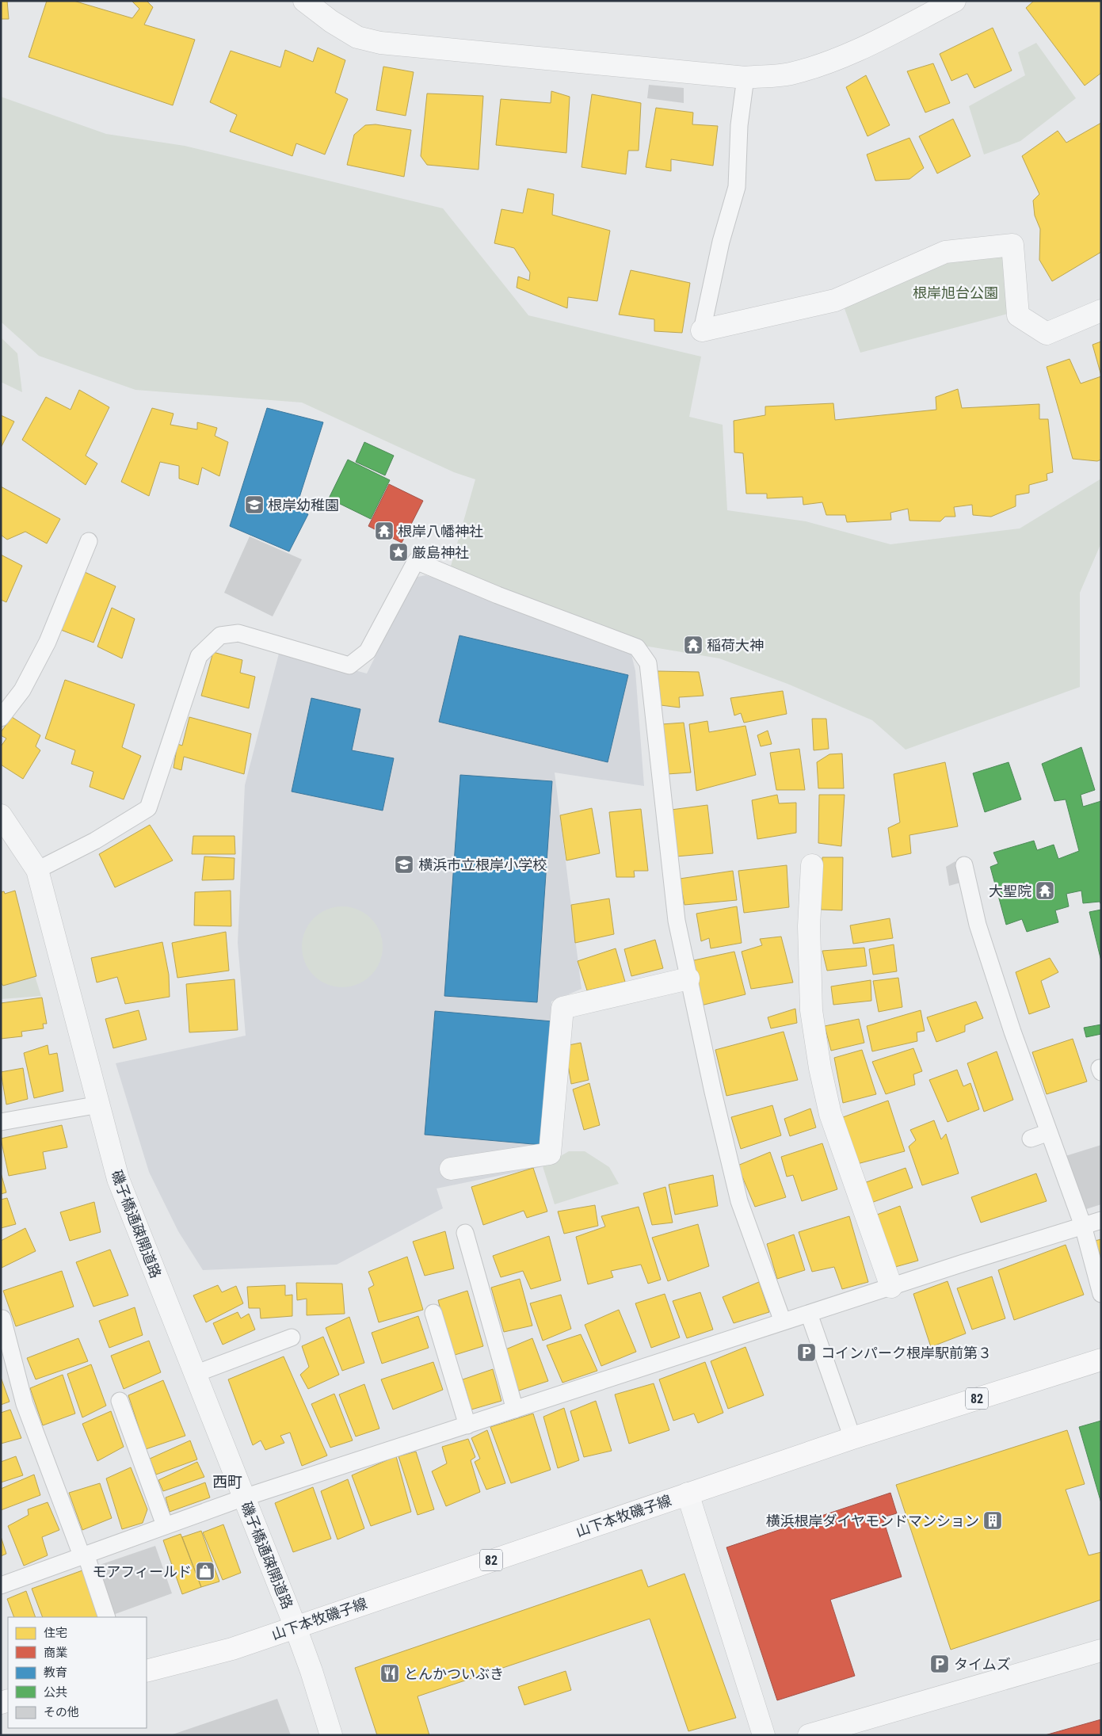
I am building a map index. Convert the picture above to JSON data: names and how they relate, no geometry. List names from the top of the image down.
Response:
{
  "streets": {
    "main road": ["82", "山下本牧磯子線"],
    "street": ["磯子橋通疎開道路"]
  },
  "crossings": [
    ["磯子橋通疎開道路", "山下本牧磯子線"]
  ],
  "districts": ["西町"],
  "parks": ["根岸旭台公園"],
  "places": {
    "school or university": ["根岸幼稚園", "横浜市立根岸小学校"],
    "temple": ["根岸八幡神社", "稲荷大神", "大聖院"],
    "place": ["厳島神社"],
    "parking": ["コインパーク根岸駅前第３", "タイムズ"],
    "building": ["横浜根岸ダイヤモンドマンション"],
    "shop": ["モアフィールド"],
    "restaurant": ["とんかついぶき"]
  },
  "legend": [
    "住宅",
    "商業",
    "教育",
    "公共",
    "その他"
  ]
}
